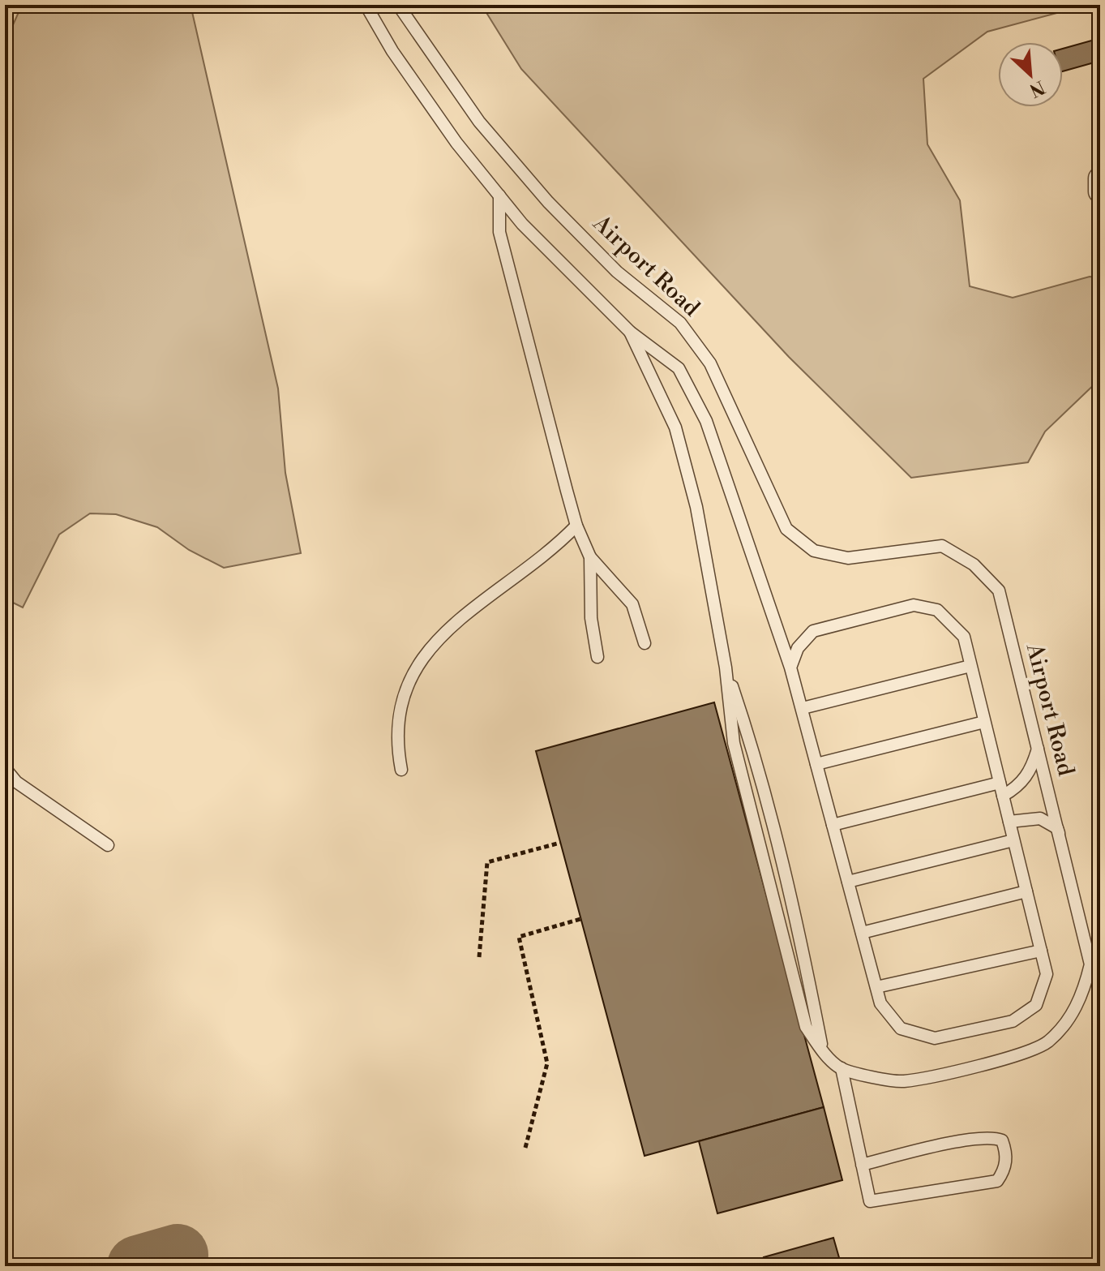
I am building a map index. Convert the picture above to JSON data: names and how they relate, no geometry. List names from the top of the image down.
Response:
{
  "streets": {
    "lane": ["Airport Road"]
  },
  "north": "bottom right"
}
